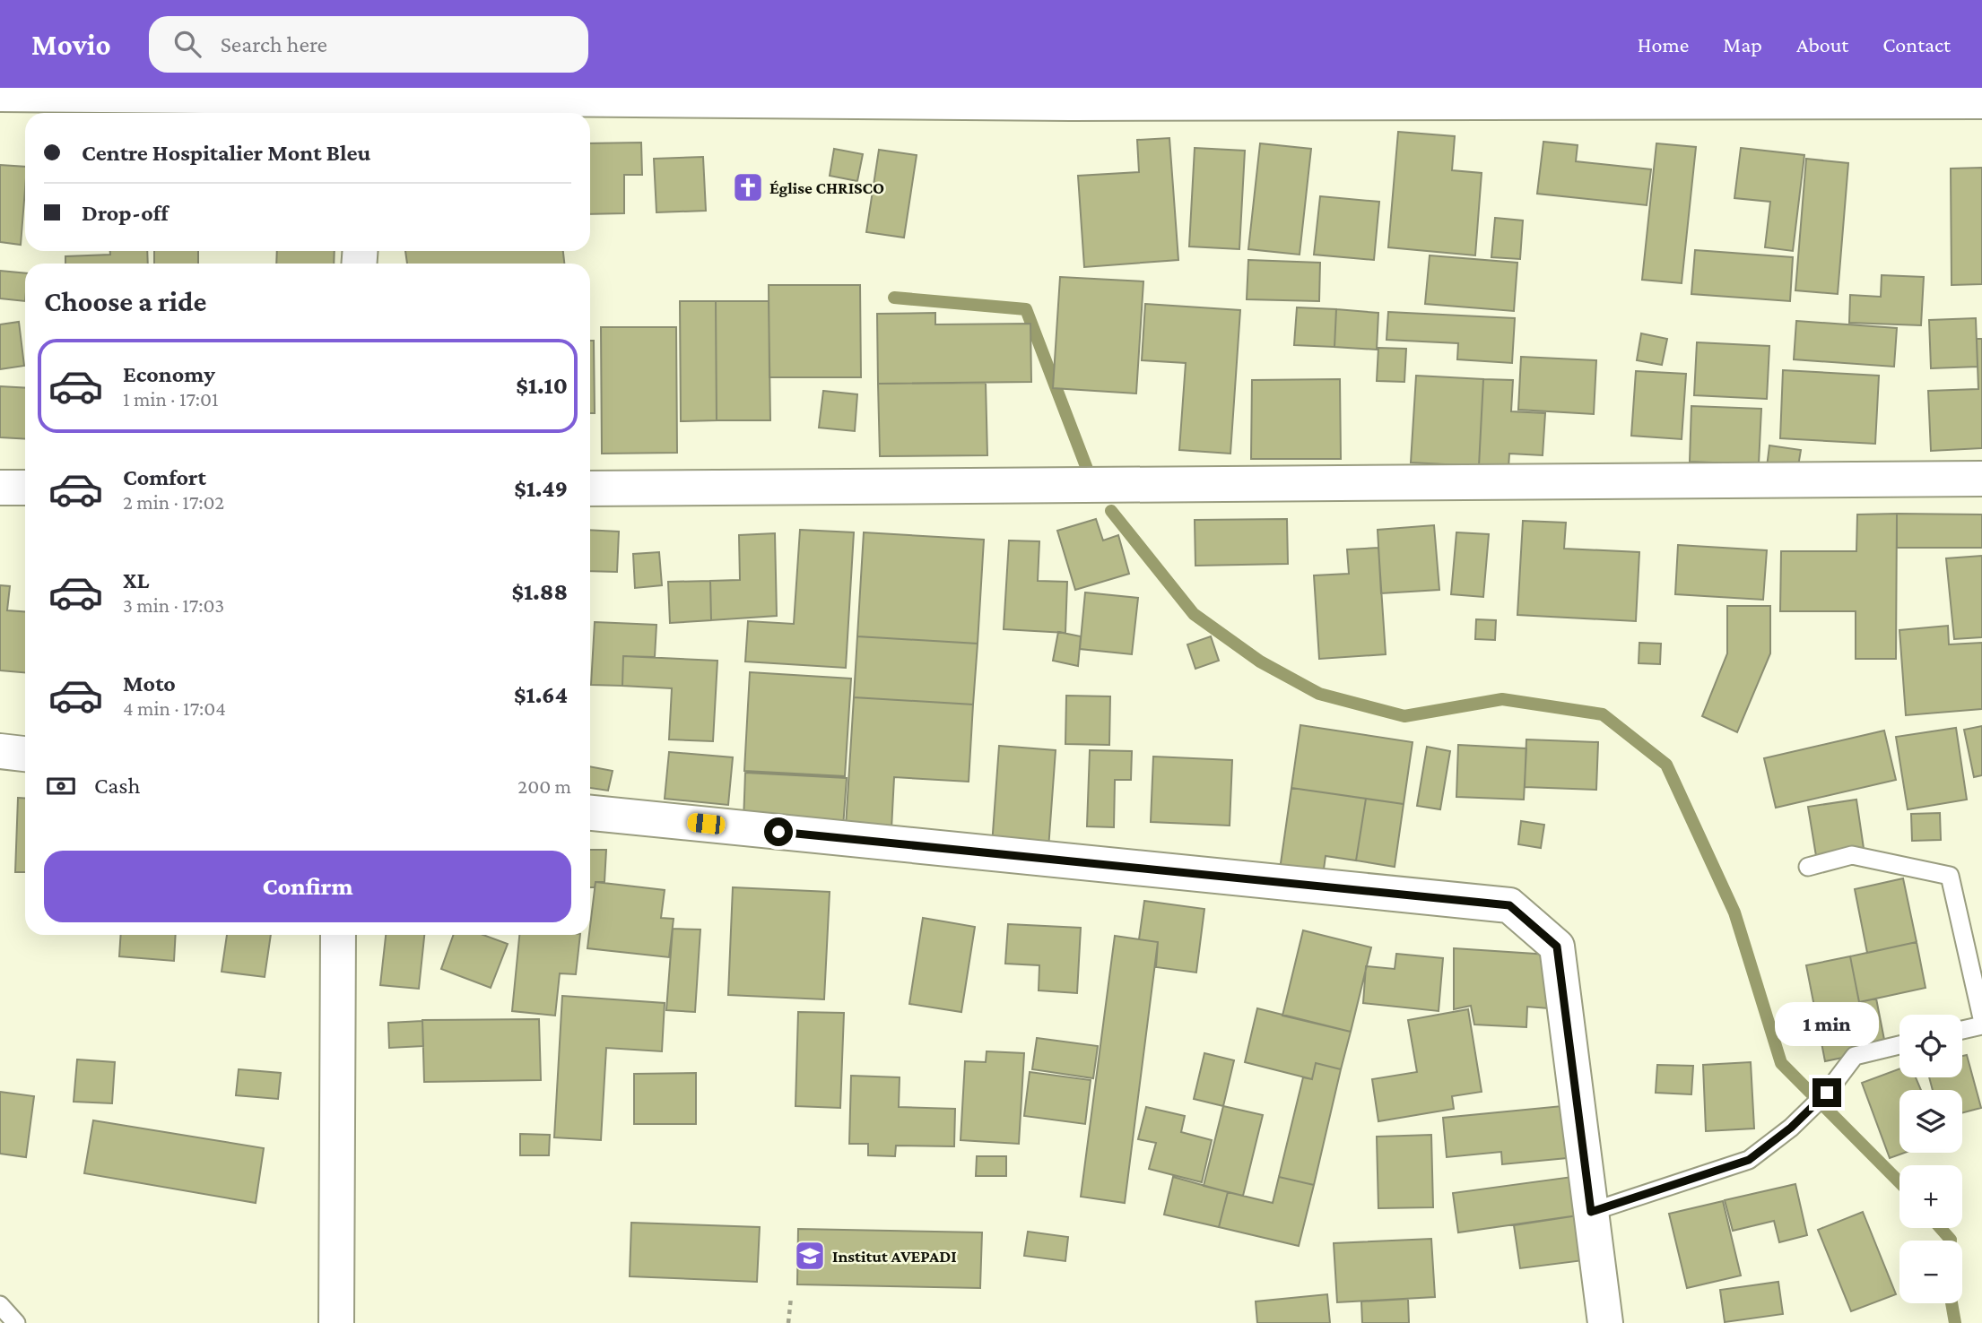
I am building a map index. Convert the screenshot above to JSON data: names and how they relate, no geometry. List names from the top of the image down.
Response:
{
  "places": {
    "church": ["Église CHRISCO"],
    "school or university": ["Institut AVEPADI"]
  },
  "page": {
    "header": "Movio",
    "search": "Search here",
    "nav": [
      "Home",
      "Map",
      "About",
      "Contact"
    ],
    "banner": ["Centre Hospitalier Mont Bleu", "Drop-off"],
    "heading": "Choose a ride",
    "list": [
      {
        "name": "Economy",
        "note": "1 min · 17:01",
        "value": "$1.10"
      },
      {
        "name": "Comfort",
        "note": "2 min · 17:02",
        "value": "$1.49"
      },
      {
        "name": "XL",
        "note": "3 min · 17:03",
        "value": "$1.88"
      },
      {
        "name": "Moto",
        "note": "4 min · 17:04",
        "value": "$1.64"
      }
    ],
    "pay": ["Cash", "200 m"],
    "buttons": "Confirm",
    "bubble": "1 min",
    "map_buttons": ["+", "−"]
  }
}
